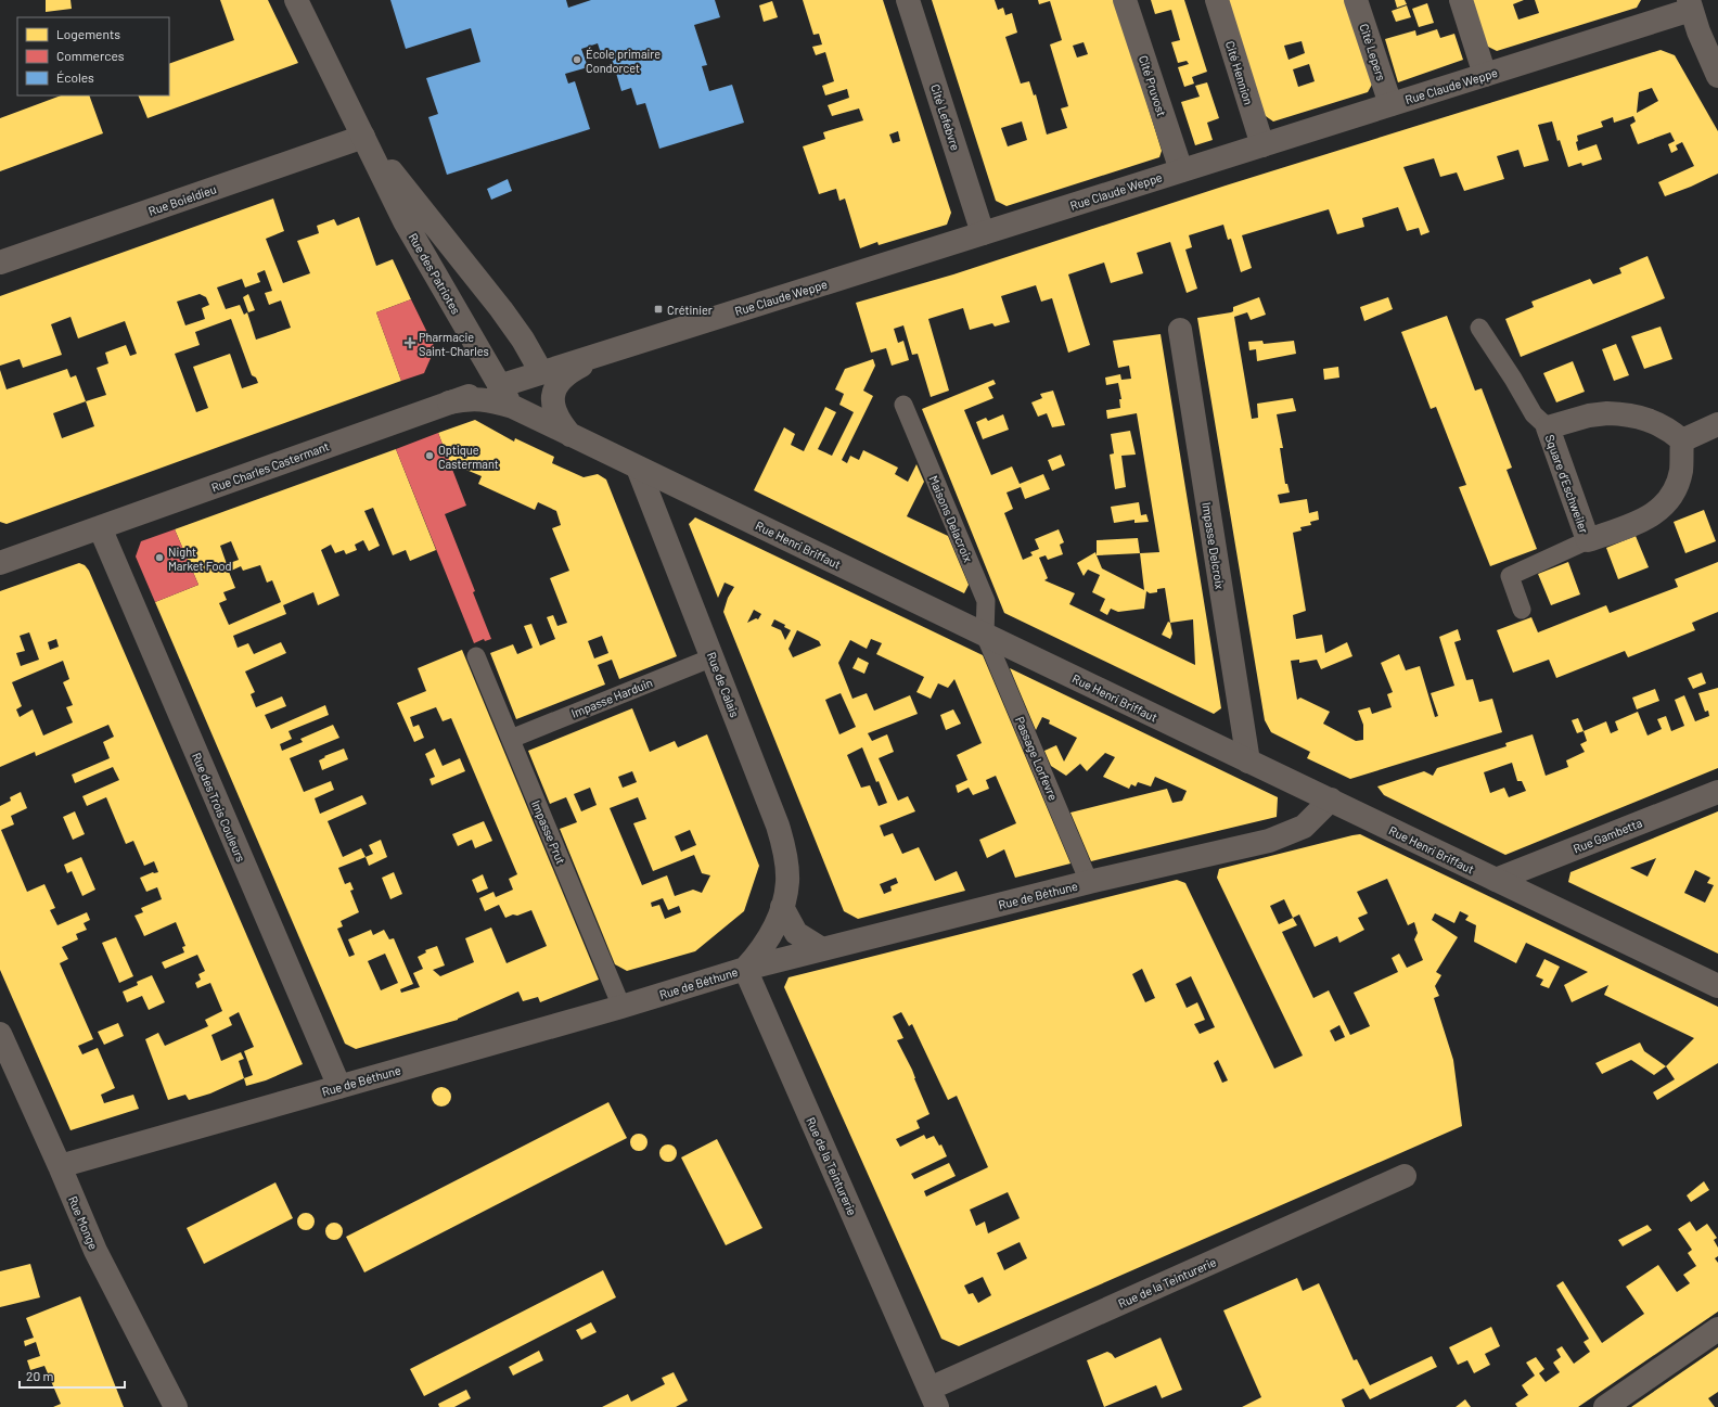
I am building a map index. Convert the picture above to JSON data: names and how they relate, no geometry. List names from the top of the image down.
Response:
{
  "streets": {
    "street": [
      "Cité Lepers",
      "Cité Hennion",
      "Cité Pruvost",
      "Rue Claude Weppe",
      "Cité Lefebvre",
      "Rue Boieldieu",
      "Rue des Patriotes",
      "Rue Charles Castermant",
      "Square d'Eschweiler",
      "Rue Henri Briffaut",
      "Impasse Delcroix",
      "Rue de Calais",
      "Rue des Trois Couleurs",
      "Rue Gambetta",
      "Rue de Béthune",
      "Rue de la Teinturerie",
      "Rue Monge"
    ],
    "lane": [
      "Maisons Delacroix",
      "Impasse Harduin",
      "Passage Lorfevre",
      "Impasse Prut"
    ]
  },
  "crossings": [
    ["Cité Lepers", "Rue Claude Weppe"],
    ["Cité Hennion", "Rue Claude Weppe"],
    ["Cité Pruvost", "Rue Claude Weppe"],
    ["Rue Claude Weppe", "Cité Lefebvre"],
    ["Rue Claude Weppe", "Rue des Patriotes"],
    ["Rue Claude Weppe", "Rue Charles Castermant"],
    ["Rue Boieldieu", "Rue des Patriotes"],
    ["Rue des Patriotes", "Rue Charles Castermant"],
    ["Rue des Patriotes", "Rue Henri Briffaut"],
    ["Rue Charles Castermant", "Rue Henri Briffaut"],
    ["Rue Charles Castermant", "Rue des Trois Couleurs"],
    ["Maisons Delacroix", "Rue Henri Briffaut"],
    ["Maisons Delacroix", "Passage Lorfevre"],
    ["Rue Henri Briffaut", "Impasse Delcroix"],
    ["Rue Henri Briffaut", "Rue de Calais"],
    ["Rue Henri Briffaut", "Passage Lorfevre"],
    ["Rue Henri Briffaut", "Rue Gambetta"],
    ["Rue Henri Briffaut", "Rue de Béthune"],
    ["Rue de Calais", "Impasse Harduin"],
    ["Rue de Calais", "Rue de Béthune"],
    ["Rue de Calais", "Rue de la Teinturerie"],
    ["Impasse Harduin", "Impasse Prut"],
    ["Passage Lorfevre", "Rue de Béthune"],
    ["Rue des Trois Couleurs", "Rue de Béthune"],
    ["Impasse Prut", "Rue de Béthune"],
    ["Rue de Béthune", "Rue de la Teinturerie"],
    ["Rue de Béthune", "Rue Monge"]
  ],
  "places": {
    "other": ["École primaire Condorcet", "Optique Castermant", "Night Market Food"],
    "transit": ["Crétinier"],
    "health": ["Pharmacie Saint-Charles"]
  },
  "legend": ["Logements", "Commerces", "Écoles"],
  "scale_bar": "20 m"
}
